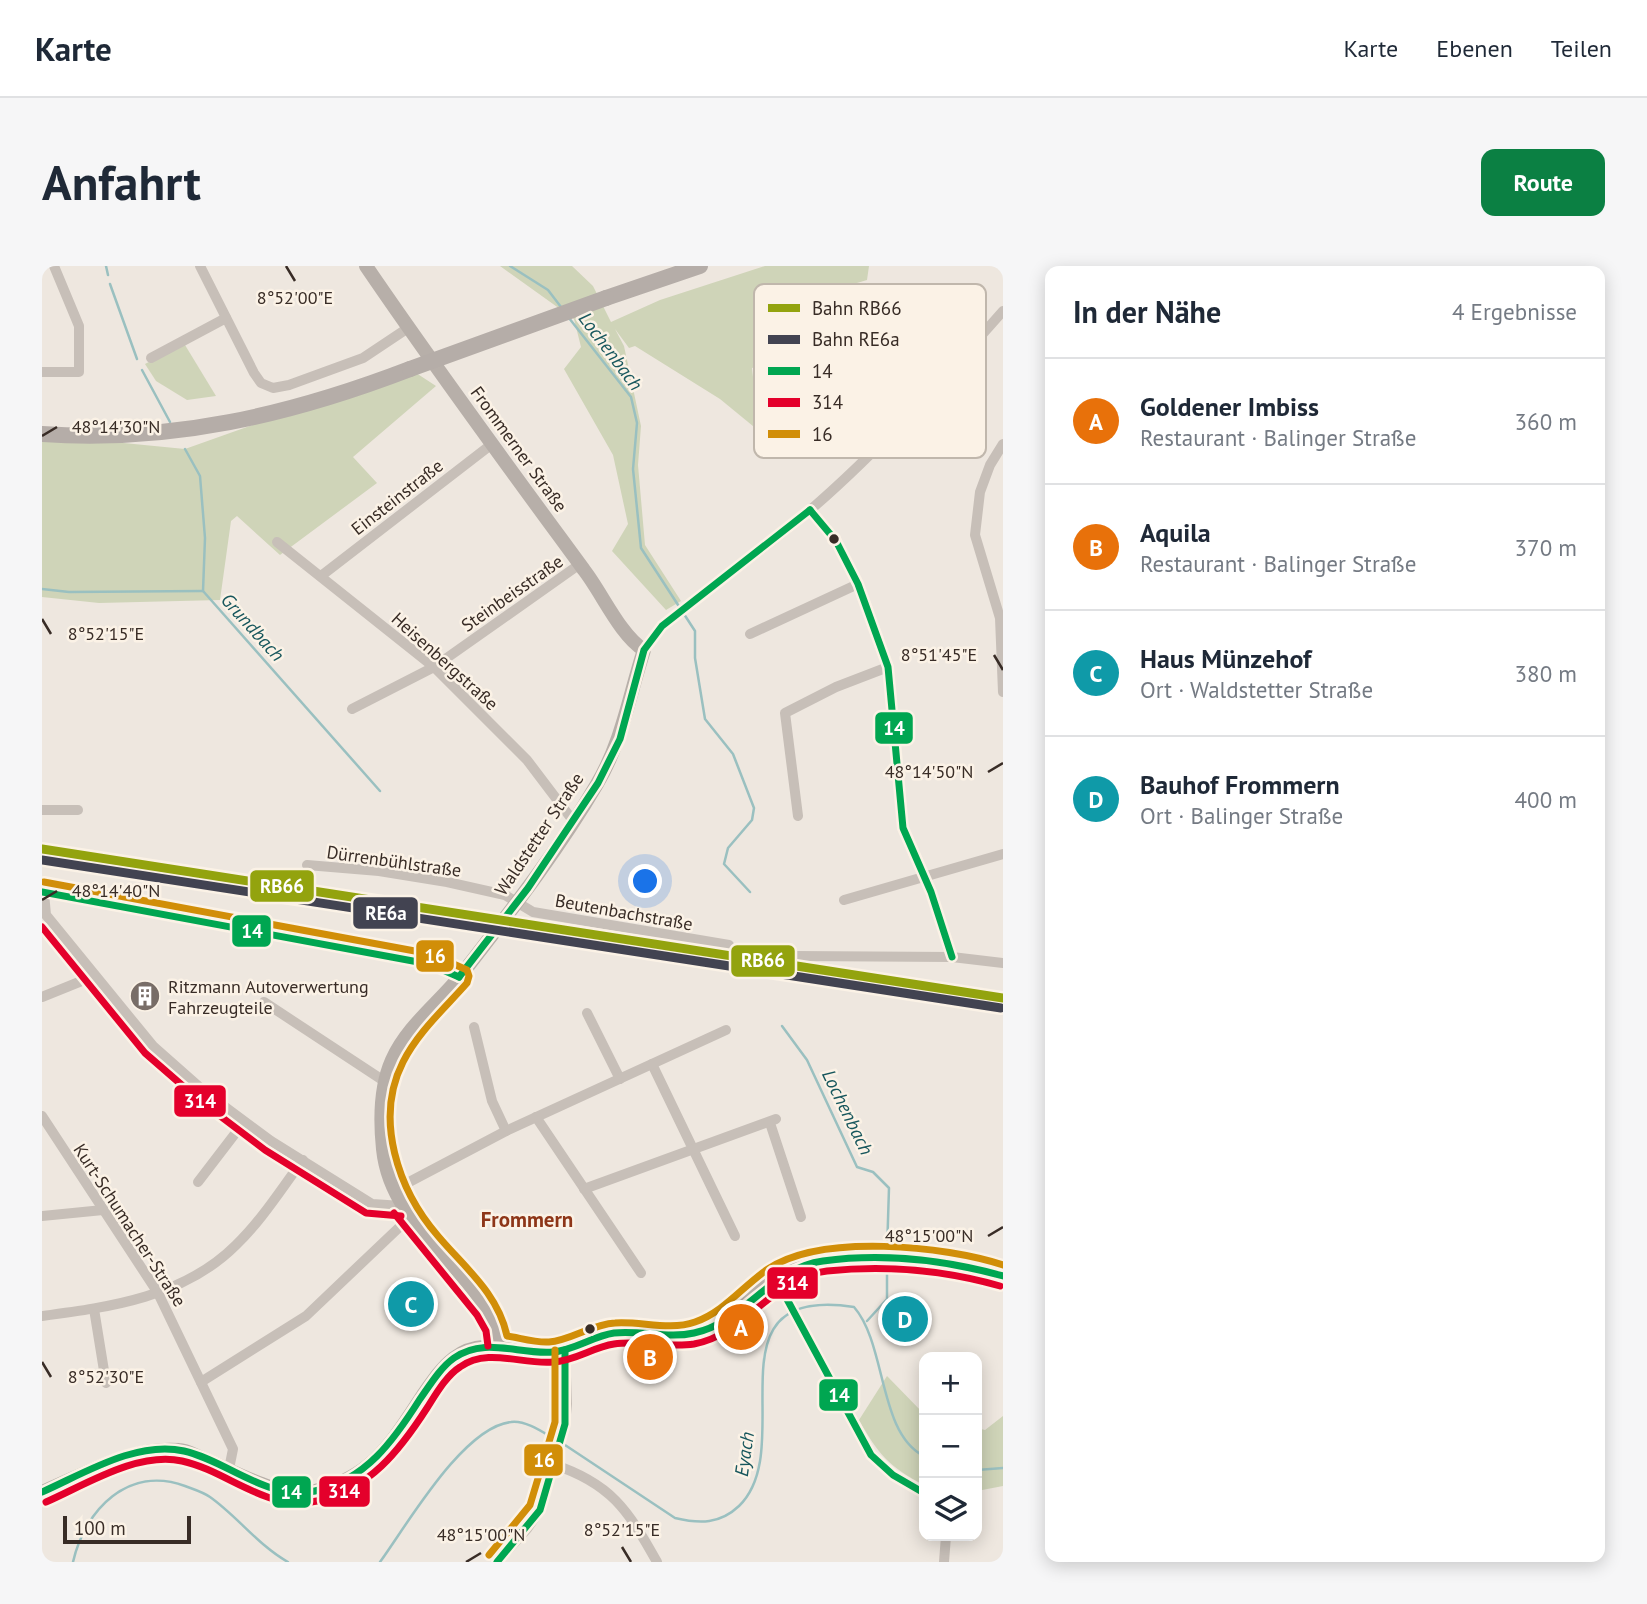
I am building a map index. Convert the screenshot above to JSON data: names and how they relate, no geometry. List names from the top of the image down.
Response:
{
  "streets": {
    "street": [
      "Frommerner Straße",
      "Einsteinstraße",
      "Steinbeisstraße",
      "Heisenbergstraße",
      "Waldstetter Straße",
      "Dürrenbühlstraße",
      "Beutenbachstraße",
      "Kurt-Schumacher-Straße"
    ]
  },
  "crossings": [
    ["Frommerner Straße", "Einsteinstraße"],
    ["Frommerner Straße", "Steinbeisstraße"],
    ["Frommerner Straße", "Waldstetter Straße"],
    ["Einsteinstraße", "Heisenbergstraße"],
    ["Steinbeisstraße", "Heisenbergstraße"],
    ["Heisenbergstraße", "Waldstetter Straße"],
    ["Waldstetter Straße", "Dürrenbühlstraße"],
    ["Waldstetter Straße", "Beutenbachstraße"],
    ["Dürrenbühlstraße", "Beutenbachstraße"]
  ],
  "districts": ["Frommern"],
  "water": ["Lochenbach", "Grundbach", "Eyach"],
  "places": {
    "building": ["Ritzmann Autoverwertung Fahrzeugteile"]
  },
  "lines": [
    "transit line 14",
    "rail line RB66",
    "rail line RE6a",
    "transit line 16",
    "transit line 314"
  ],
  "legend": [
    "Bahn RB66",
    "Bahn RE6a",
    "14",
    "314",
    "16"
  ],
  "scale_bar": "100 m",
  "page": {
    "header": "Karte",
    "nav": ["Karte", "Ebenen", "Teilen"],
    "buttons": "Route",
    "title": "Anfahrt",
    "heading": ["In der Nähe", "4 Ergebnisse"],
    "list": [
      {
        "mark": "A",
        "name": "Goldener Imbiss",
        "note": "Restaurant · Balinger Straße",
        "value": "360 m"
      },
      {
        "mark": "B",
        "name": "Aquila",
        "note": "Restaurant · Balinger Straße",
        "value": "370 m"
      },
      {
        "mark": "C",
        "name": "Haus Münzehof",
        "note": "Ort · Waldstetter Straße",
        "value": "380 m"
      },
      {
        "mark": "D",
        "name": "Bauhof Frommern",
        "note": "Ort · Balinger Straße",
        "value": "400 m"
      }
    ],
    "pins": [
      "C",
      "D",
      "A",
      "B"
    ],
    "map_buttons": ["+", "−"],
    "scale": "100 m"
  },
  "coordinates": [
    "8°52'00\"E",
    "48°14'30\"N",
    "8°52'15\"E",
    "8°51'45\"E",
    "48°14'50\"N",
    "48°14'40\"N",
    "48°15'00\"N",
    "8°52'30\"E"
  ]
}
